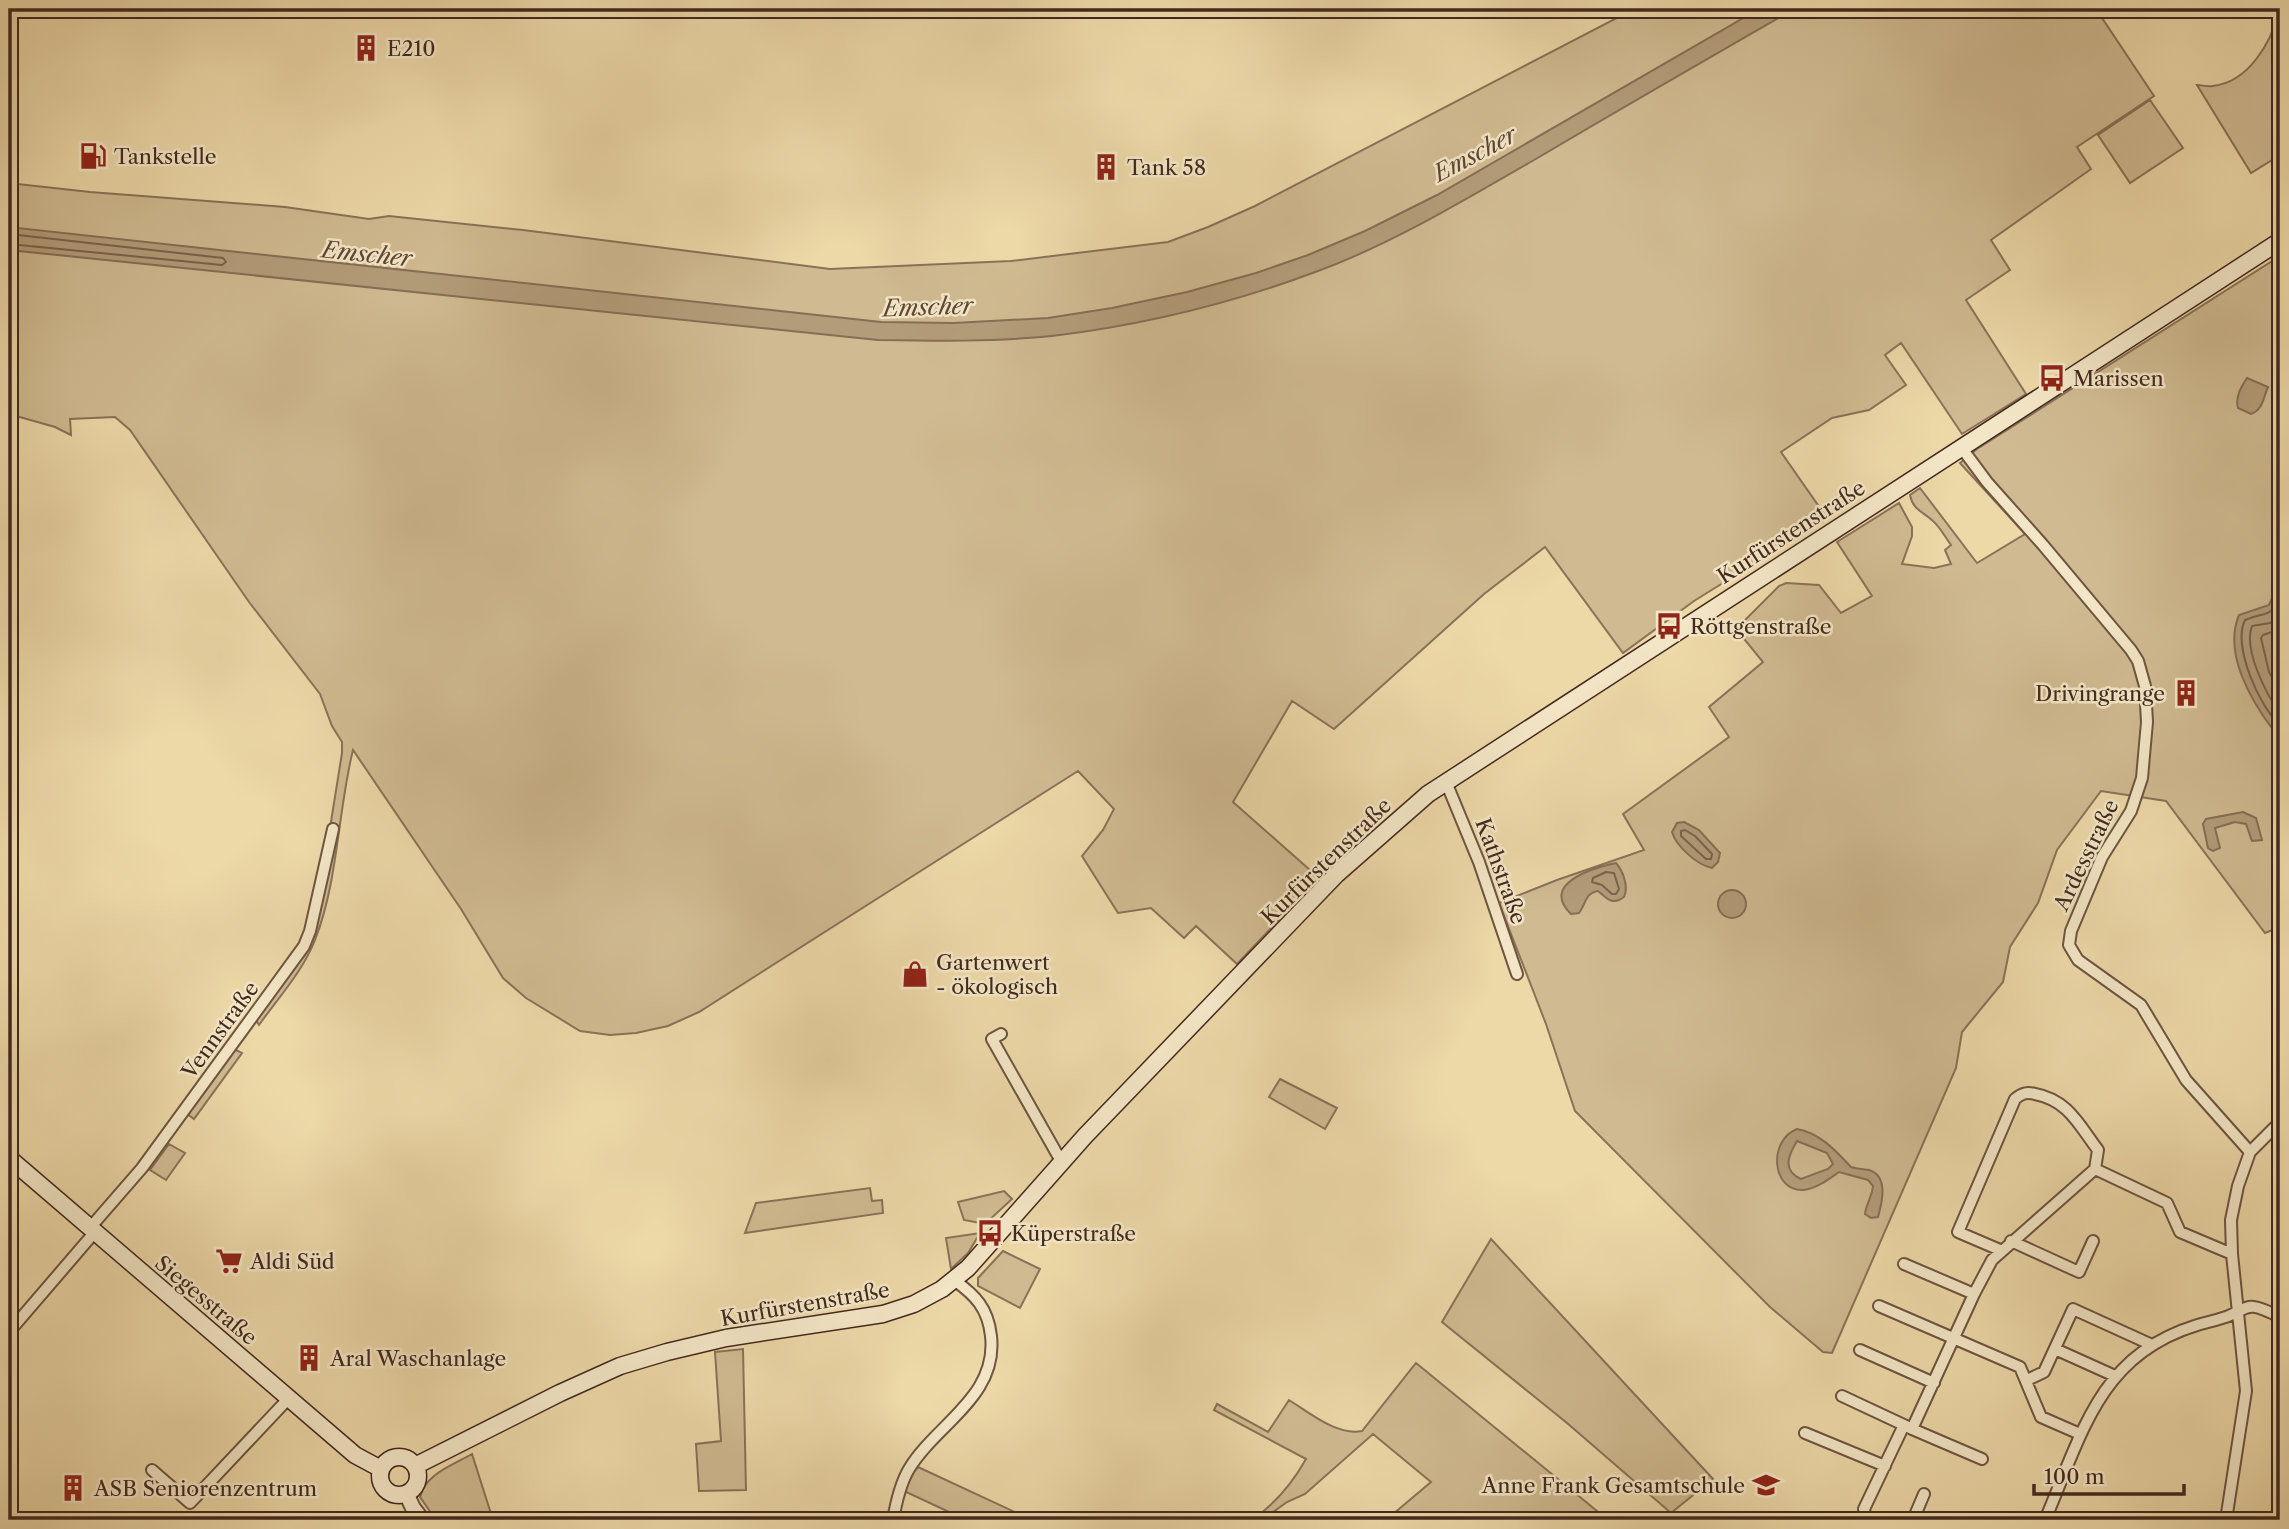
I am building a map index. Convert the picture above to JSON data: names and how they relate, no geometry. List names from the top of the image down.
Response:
{
  "streets": {
    "main road": ["Kurfürstenstraße", "Siegesstraße"],
    "street": ["Ardesstraße", "Kathstraße", "Vennstraße"]
  },
  "crossings": [
    ["Kurfürstenstraße", "Ardesstraße"],
    ["Kurfürstenstraße", "Kathstraße"],
    ["Kurfürstenstraße", "Siegesstraße"],
    ["Vennstraße", "Siegesstraße"]
  ],
  "water": ["Emscher"],
  "places": {
    "building": [
      "E210",
      "Tank 58",
      "Drivingrange",
      "Aral Waschanlage",
      "ASB Seniorenzentrum"
    ],
    "fuel station": ["Tankstelle"],
    "bus stop": ["Marissen", "Röttgenstraße", "Küperstraße"],
    "shop": ["Gartenwert - ökologisch"],
    "supermarket": ["Aldi Süd"],
    "school or university": ["Anne Frank Gesamtschule"]
  },
  "scale_bar": "100 m"
}
